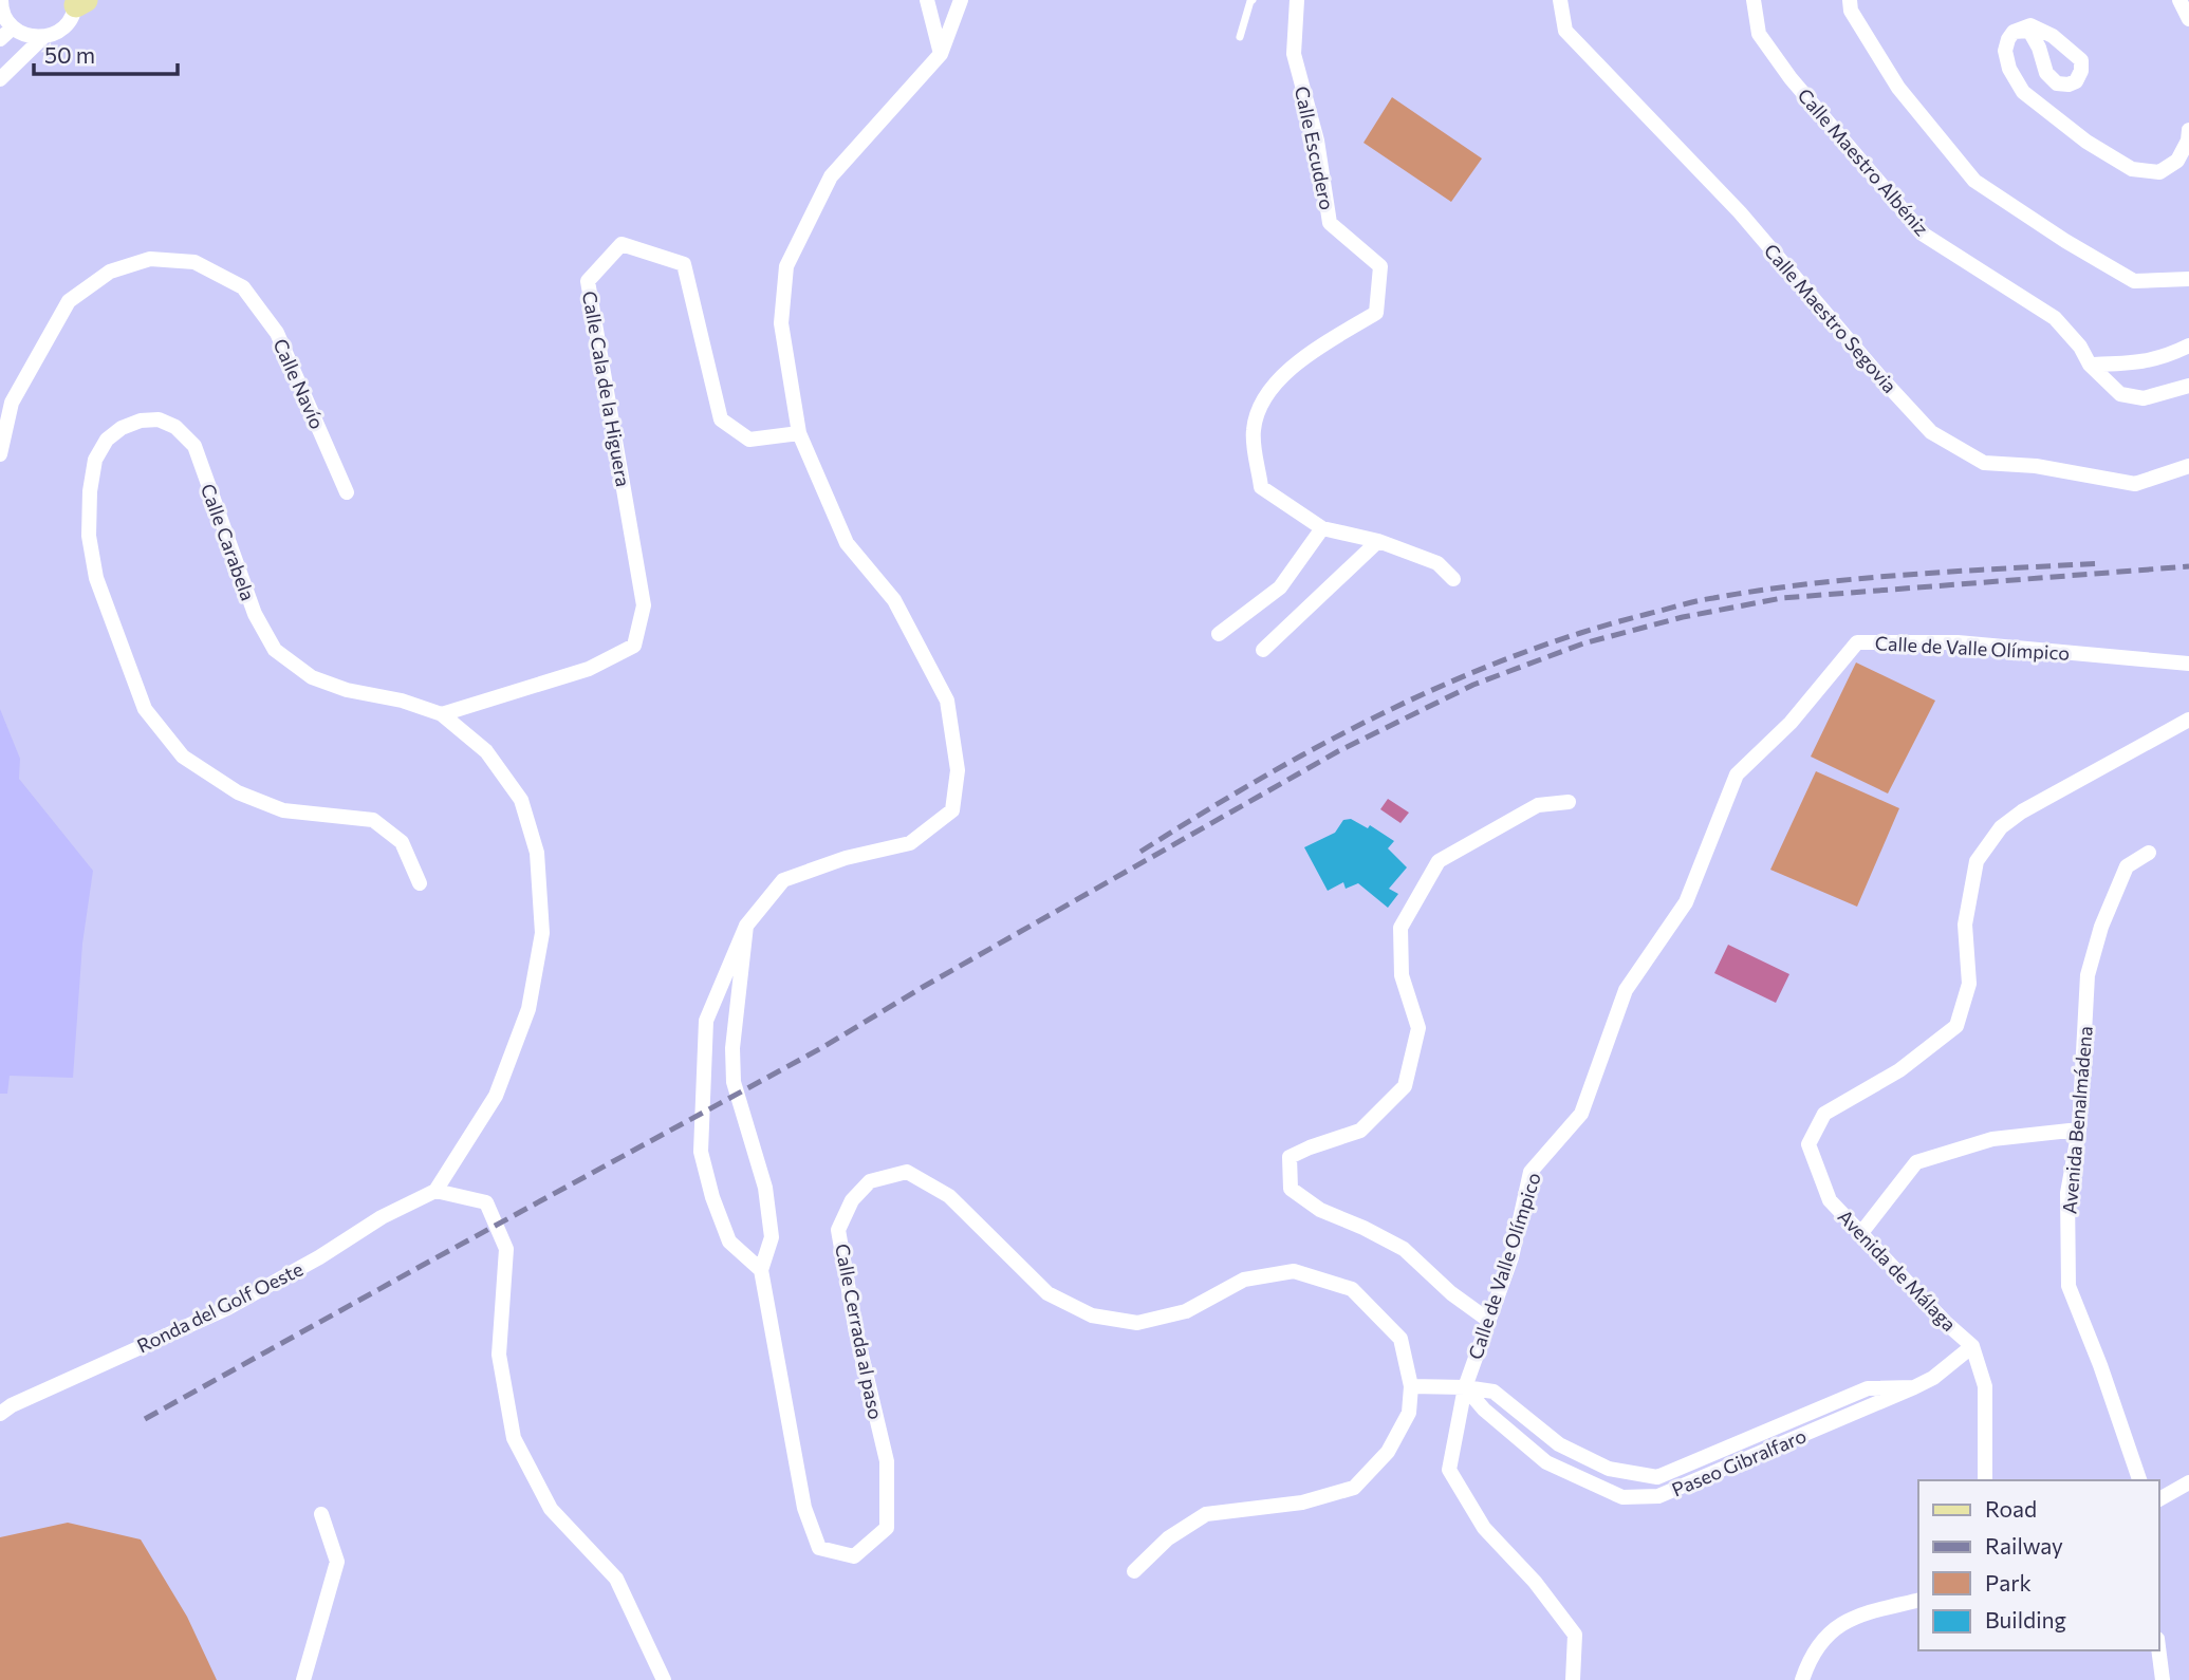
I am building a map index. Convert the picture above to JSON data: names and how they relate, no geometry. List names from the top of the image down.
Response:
{
  "streets": {
    "street": [
      "Calle Escudero",
      "Calle Maestro Albéniz",
      "Calle Maestro Segovia",
      "Calle Navío",
      "Calle Cala de la Higuera",
      "Calle Carabela",
      "Calle de Valle Olímpico",
      "Avenida Benalmádena",
      "Avenida de Málaga",
      "Ronda del Golf Oeste",
      "Calle Cerrada al paso",
      "Paseo Gibralfaro"
    ]
  },
  "crossings": [
    ["Calle Cala de la Higuera", "Calle Carabela"],
    ["Calle Carabela", "Ronda del Golf Oeste"],
    ["Calle de Valle Olímpico", "Paseo Gibralfaro"],
    ["Avenida de Málaga", "Paseo Gibralfaro"]
  ],
  "legend": [
    "Road",
    "Railway",
    "Park",
    "Building"
  ],
  "scale_bar": "50 m"
}
